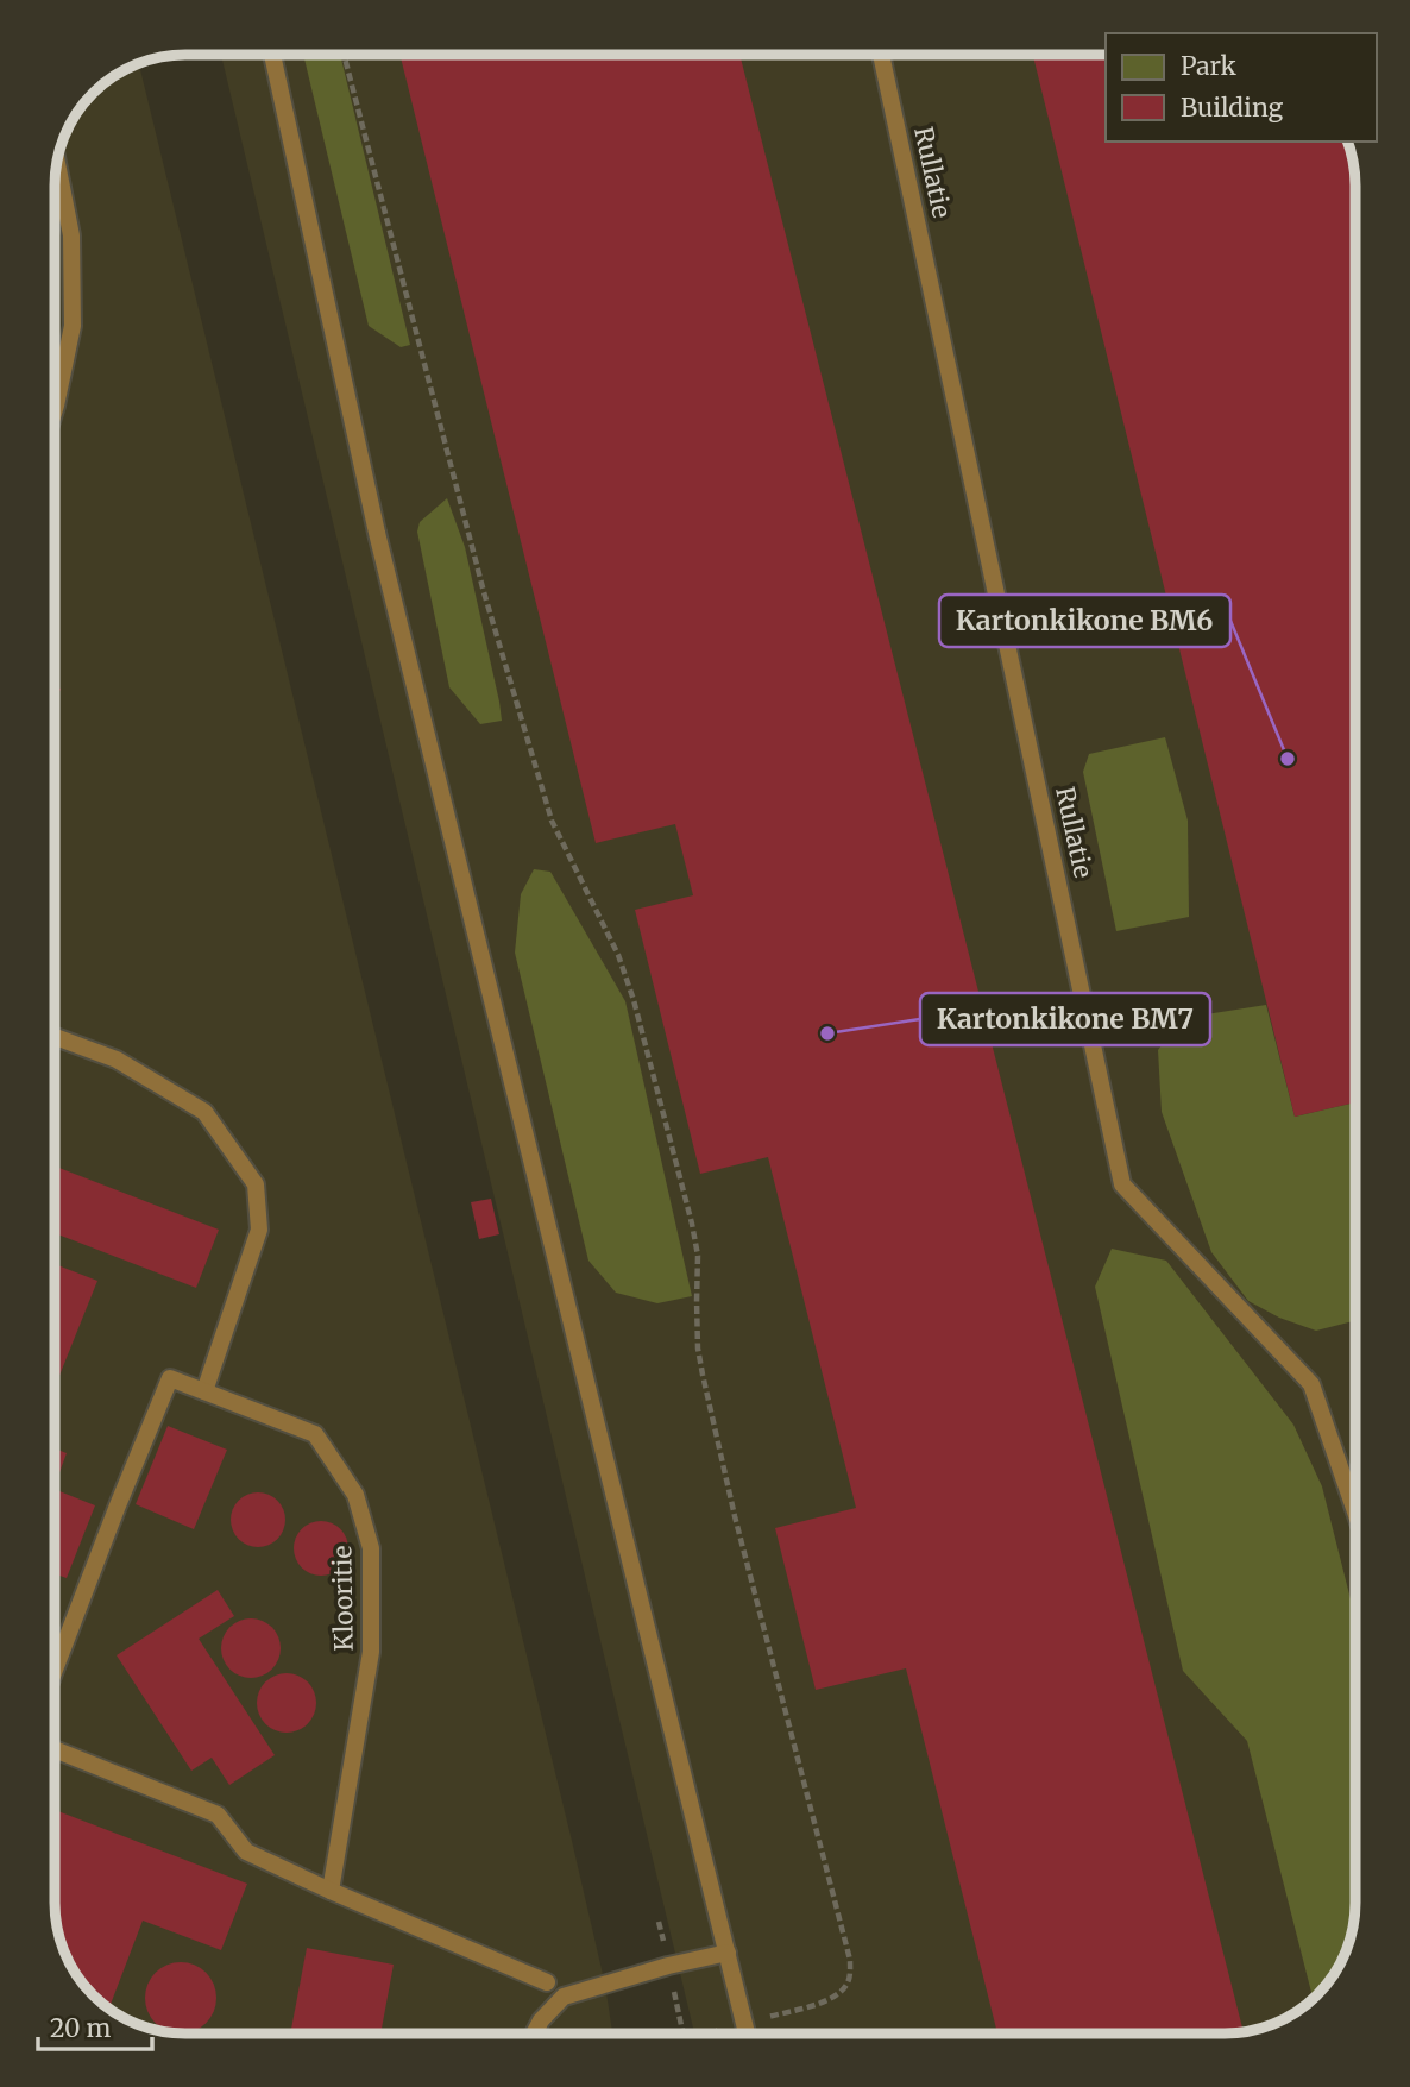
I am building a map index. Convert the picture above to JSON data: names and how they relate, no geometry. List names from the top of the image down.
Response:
{
  "streets": {
    "lane": ["Rullatie", "Klooritie"]
  },
  "places": ["Kartonkikone BM6", "Kartonkikone BM7"],
  "legend": ["Park", "Building"],
  "scale_bar": "20 m"
}
